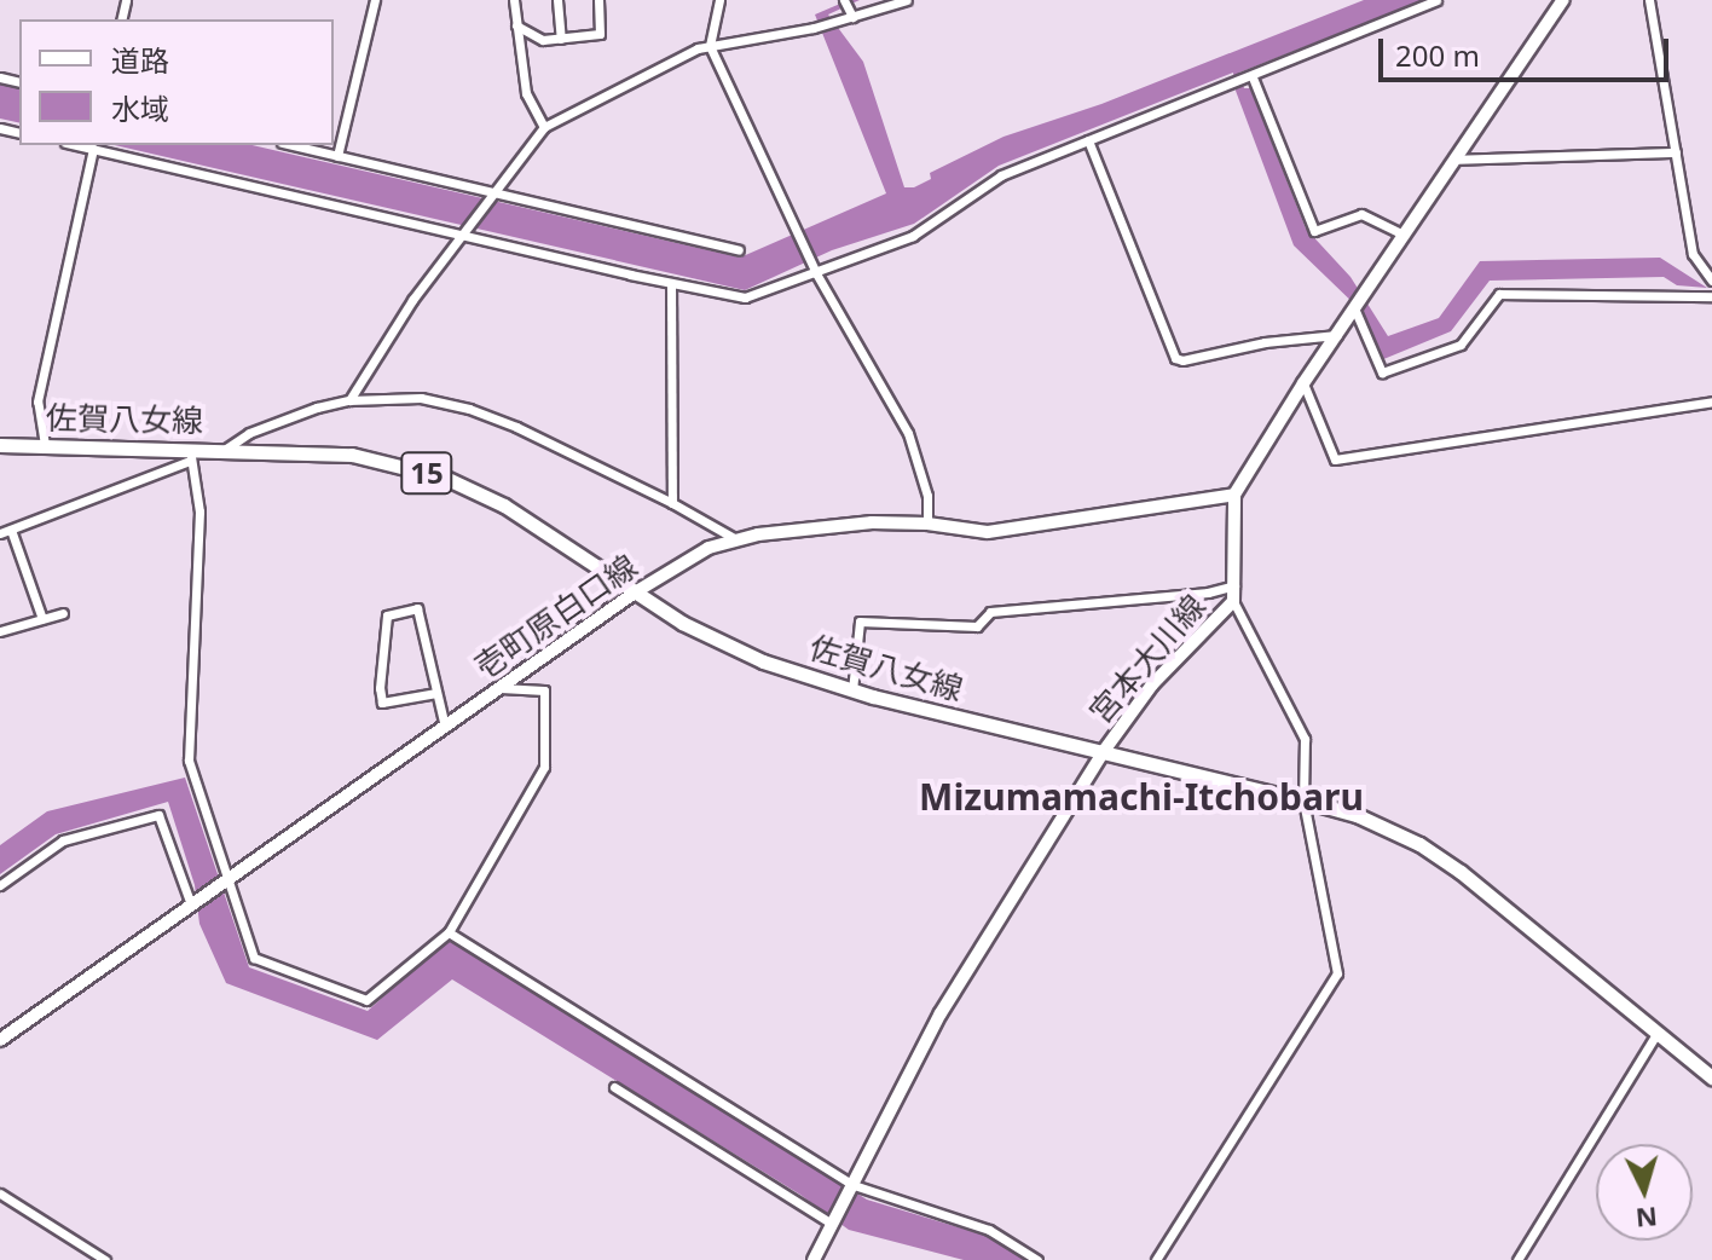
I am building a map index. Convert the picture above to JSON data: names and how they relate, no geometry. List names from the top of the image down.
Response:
{
  "streets": {
    "main road": [
      "佐賀八女線",
      "15",
      "壱町原白口線",
      "宮本大川線"
    ]
  },
  "crossings": [
    ["佐賀八女線", "壱町原白口線"],
    ["佐賀八女線", "宮本大川線"],
    ["壱町原白口線", "宮本大川線"]
  ],
  "districts": ["Mizumamachi-Itchobaru"],
  "legend": ["道路", "水域"],
  "scale_bar": "200 m",
  "north": "bottom"
}
